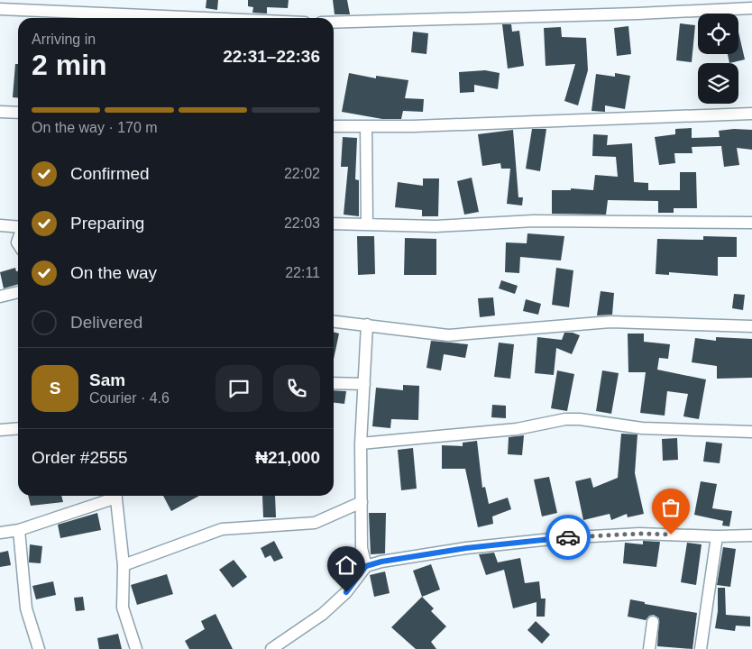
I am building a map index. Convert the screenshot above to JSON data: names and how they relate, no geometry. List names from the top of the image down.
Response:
{
  "page": {
    "heading": ["2 min", "Arriving in", "22:31–22:36"],
    "panel": [
      "Sam",
      "Courier · 4.6",
      "Order #2555",
      "₦21,000"
    ],
    "bar": "On the way · 170 m",
    "list": [
      ["Confirmed", "22:02"],
      ["Preparing", "22:03"],
      ["On the way", "22:11"],
      "Delivered"
    ],
    "round": "S"
  }
}
